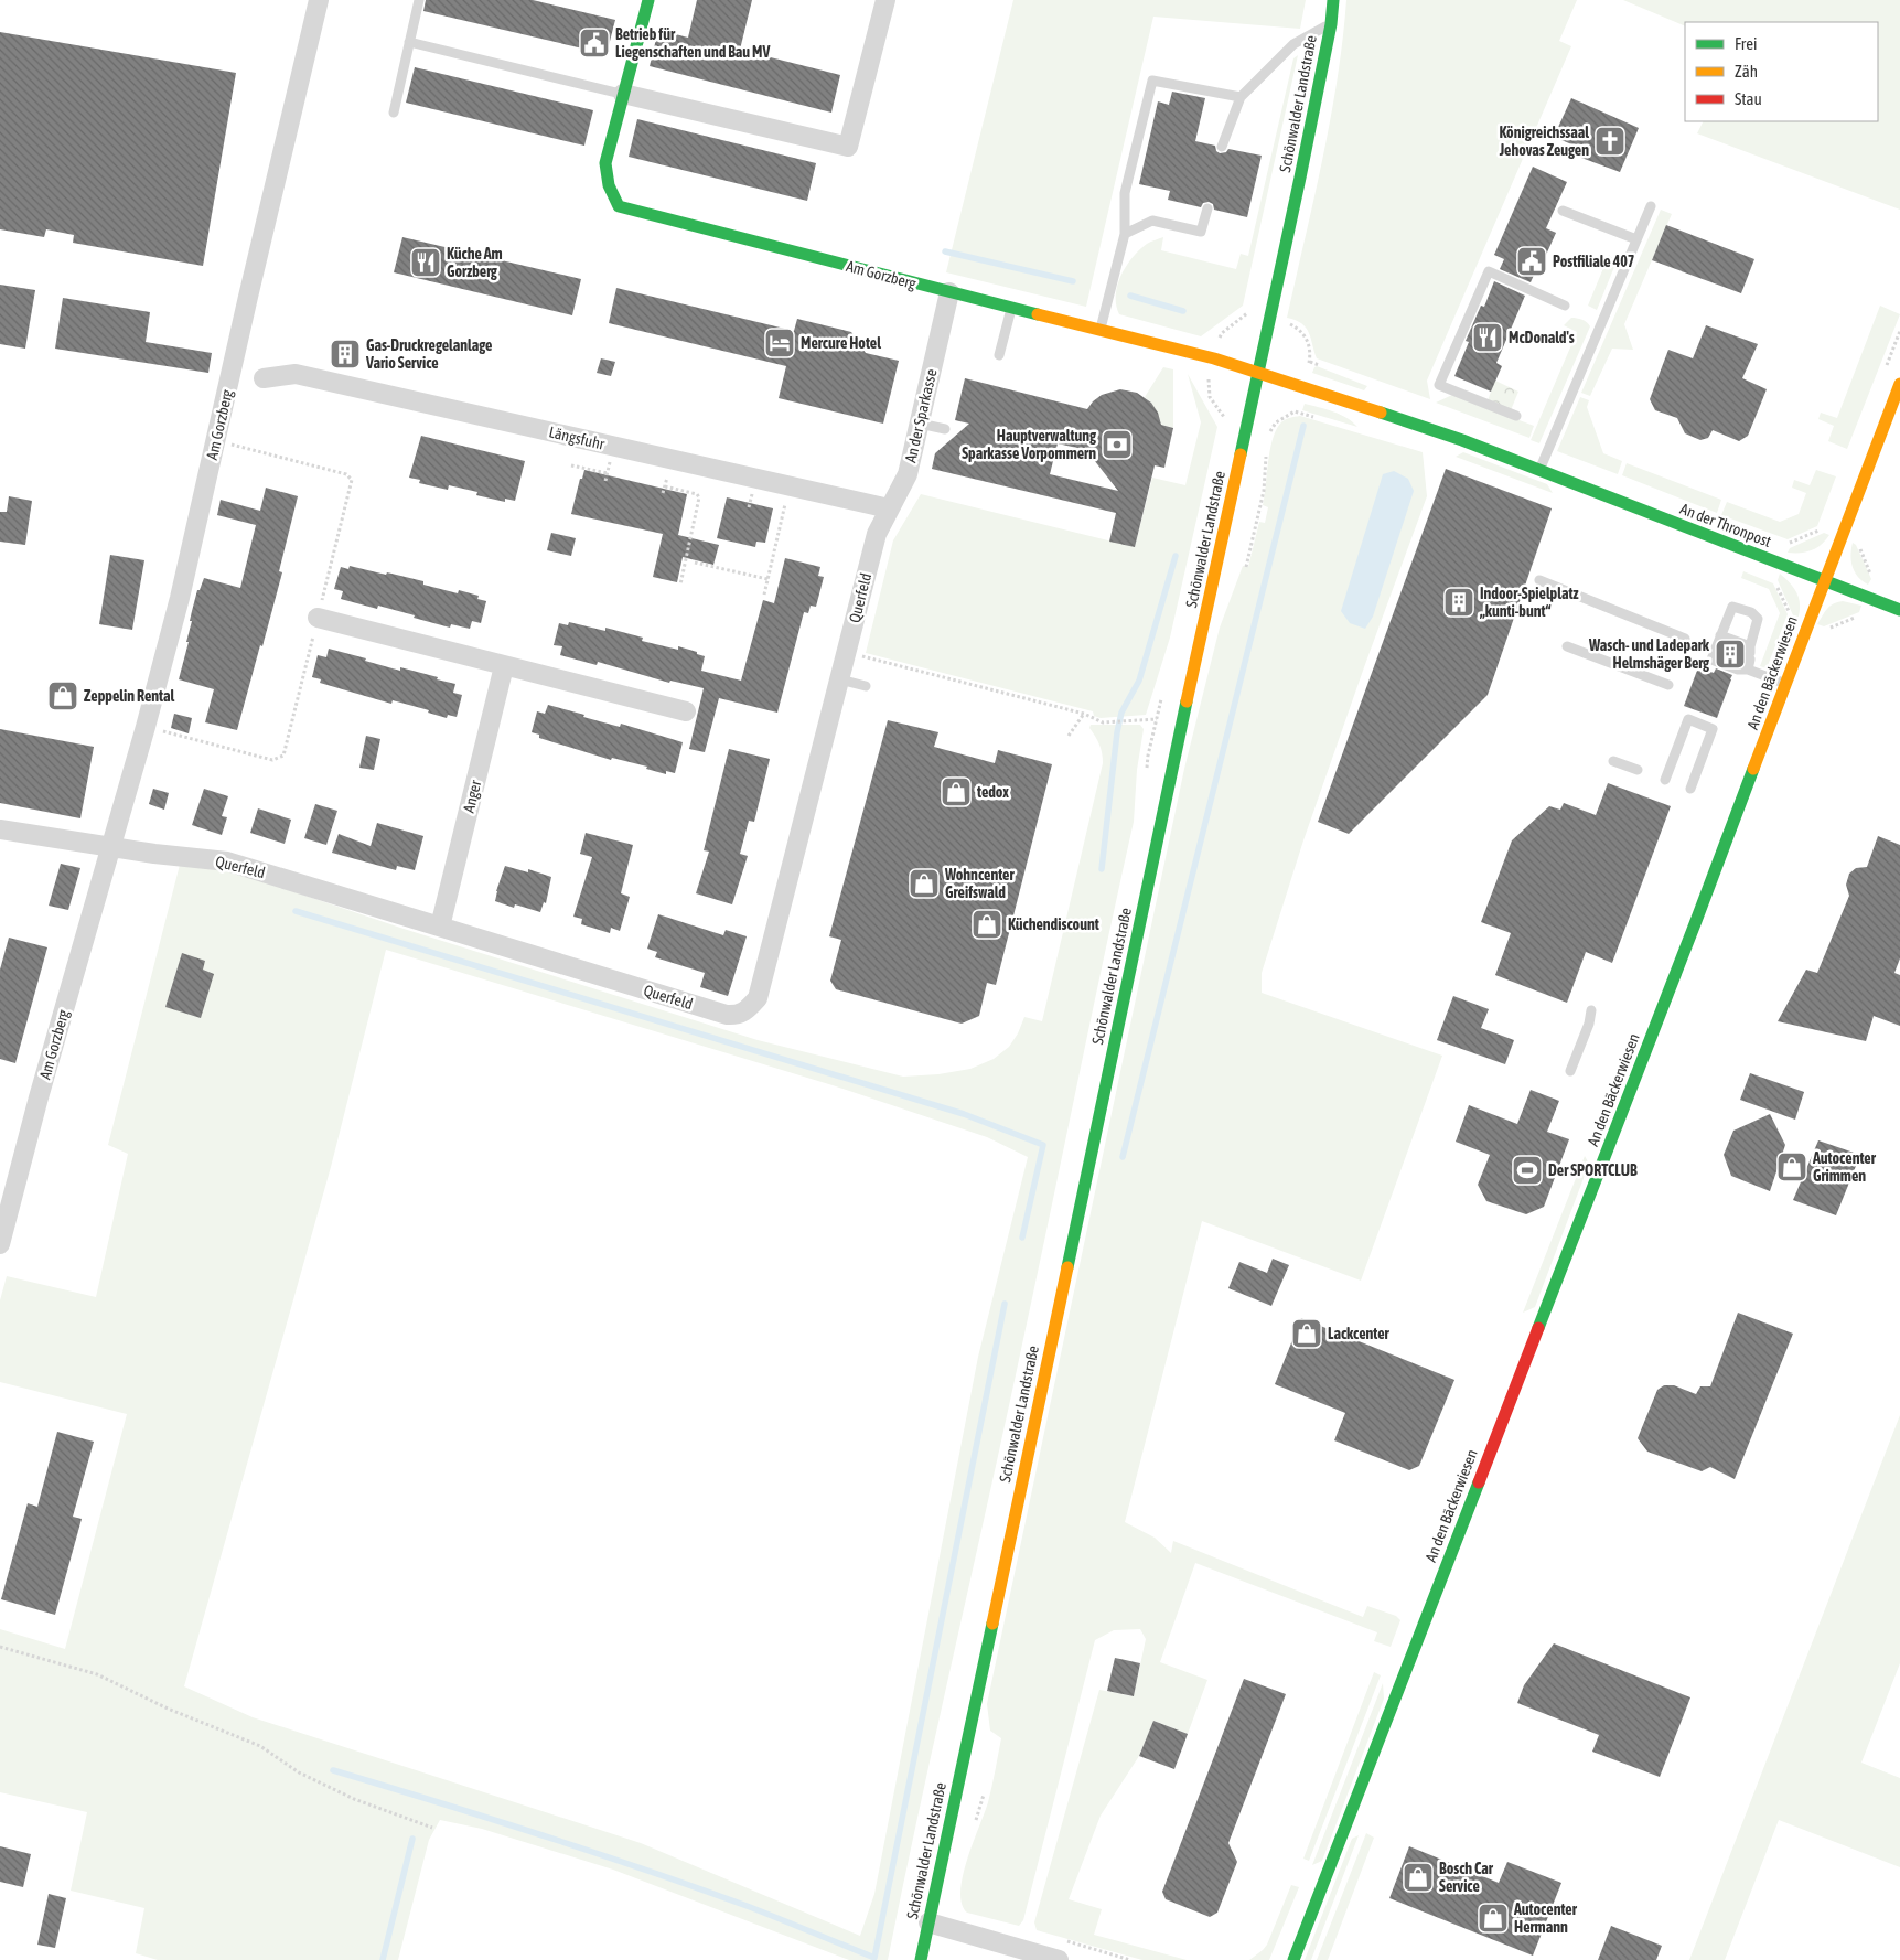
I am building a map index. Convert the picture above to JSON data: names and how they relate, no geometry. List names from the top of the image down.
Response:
{
  "streets": {
    "street": [
      "Schönwalder Landstraße",
      "Am Gorzberg",
      "An der Sparkasse",
      "Längsfuhr",
      "An der Thronpost",
      "Querfeld",
      "An den Bäckerwiesen",
      "Anger"
    ]
  },
  "crossings": [
    ["Schönwalder Landstraße", "Am Gorzberg"],
    ["Schönwalder Landstraße", "An der Thronpost"],
    ["Am Gorzberg", "An der Sparkasse"],
    ["Am Gorzberg", "An der Thronpost"],
    ["Am Gorzberg", "Querfeld"],
    ["An der Sparkasse", "Längsfuhr"],
    ["An der Sparkasse", "Querfeld"],
    ["An der Thronpost", "An den Bäckerwiesen"],
    ["Querfeld", "Anger"]
  ],
  "places": {
    "public building": ["Betrieb für Liegenschaften und Bau MV", "Postfiliale 407"],
    "church": ["Königreichssaal Jehovas Zeugen"],
    "restaurant": ["Küche Am Gorzberg", "McDonald's"],
    "hotel": ["Mercure Hotel"],
    "building": ["Gas-Druckregelanlage Vario Service", "Indoor-Spielplatz „kunti-bunt“", "Wasch- und Ladepark Helmshäger Berg"],
    "bank": ["Hauptverwaltung Sparkasse Vorpommern"],
    "shop": [
      "Zeppelin Rental",
      "tedox",
      "Wohncenter Greifswald",
      "Küchendiscount",
      "Autocenter Grimmen",
      "Lackcenter",
      "Bosch Car Service",
      "Autocenter Hermann"
    ],
    "sports": ["Der SPORTCLUB"]
  },
  "legend": ["Frei", "Zäh", "Stau"]
}
